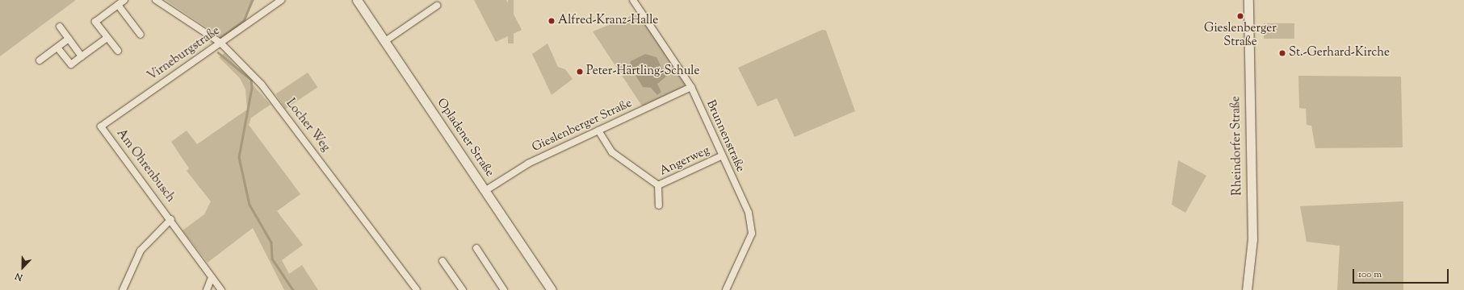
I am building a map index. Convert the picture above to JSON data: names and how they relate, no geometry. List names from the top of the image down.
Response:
{
  "streets": {
    "main road": ["Opladener Straße", "Rheindorfer Straße"],
    "street": [
      "Virneburgstraße",
      "Locher Weg",
      "Gieslenberger Straße",
      "Brunnenstraße",
      "Angerweg",
      "Am Ohrenbusch"
    ]
  },
  "crossings": [
    ["Virneburgstraße", "Locher Weg"],
    ["Virneburgstraße", "Am Ohrenbusch"],
    ["Gieslenberger Straße", "Brunnenstraße"],
    ["Gieslenberger Straße", "Opladener Straße"],
    ["Gieslenberger Straße", "Angerweg"],
    ["Brunnenstraße", "Angerweg"]
  ],
  "places": [
    "Gieslenberger Straße",
    "Alfred-Kranz-Halle",
    "St.-Gerhard-Kirche",
    "Peter-Härtling-Schule"
  ],
  "scale_bar": "100 m",
  "north": "bottom"
}
